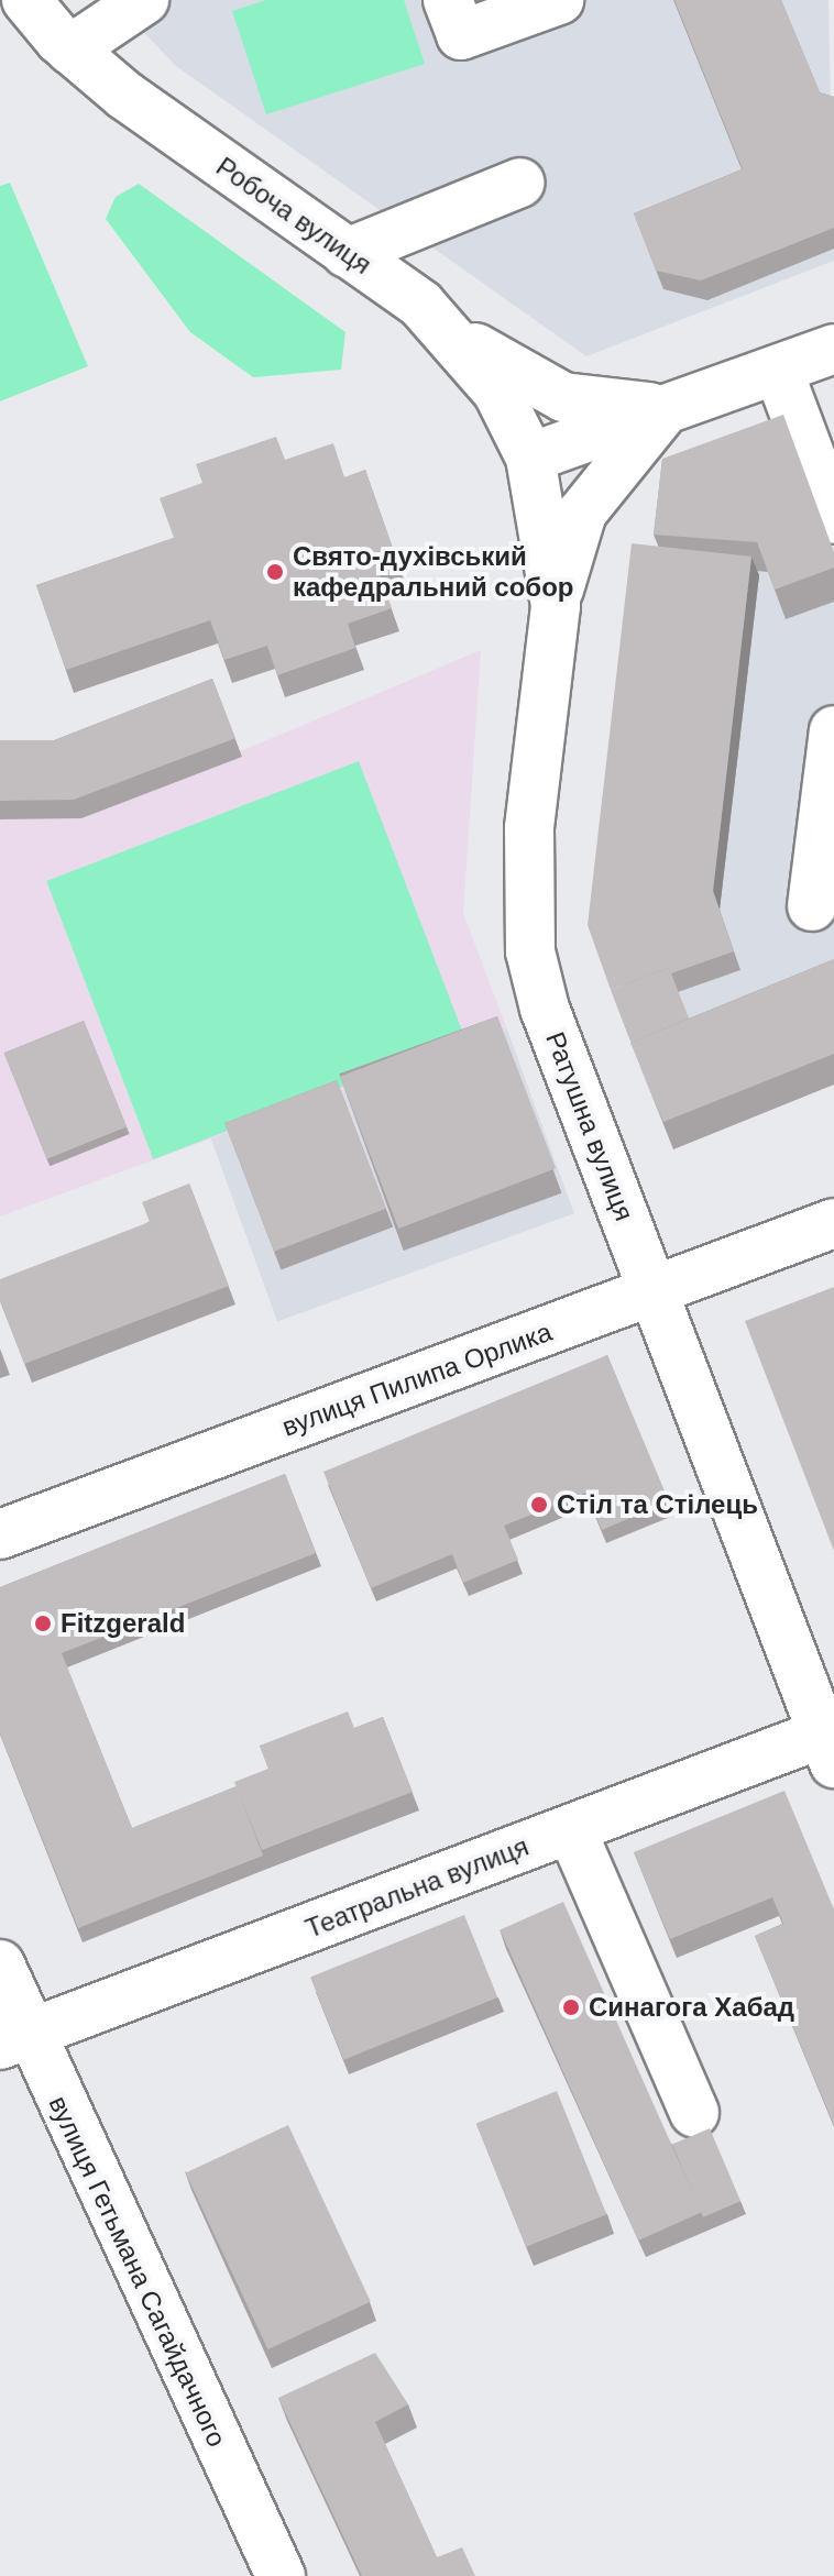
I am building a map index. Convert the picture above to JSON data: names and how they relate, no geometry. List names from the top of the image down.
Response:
{
  "streets": {
    "street": [
      "Робоча вулиця",
      "Ратушна вулиця",
      "вулиця Пилипа Орлика",
      "Театральна вулиця",
      "вулиця Гетьмана Сагайдачного"
    ]
  },
  "crossings": [
    ["Робоча вулиця", "Ратушна вулиця"],
    ["Ратушна вулиця", "вулиця Пилипа Орлика"],
    ["Ратушна вулиця", "Театральна вулиця"],
    ["Театральна вулиця", "вулиця Гетьмана Сагайдачного"]
  ],
  "places": [
    "Свято-духівський кафедральний собор",
    "Стіл та Стілець",
    "Fitzgerald",
    "Синагога Хабад"
  ]
}
